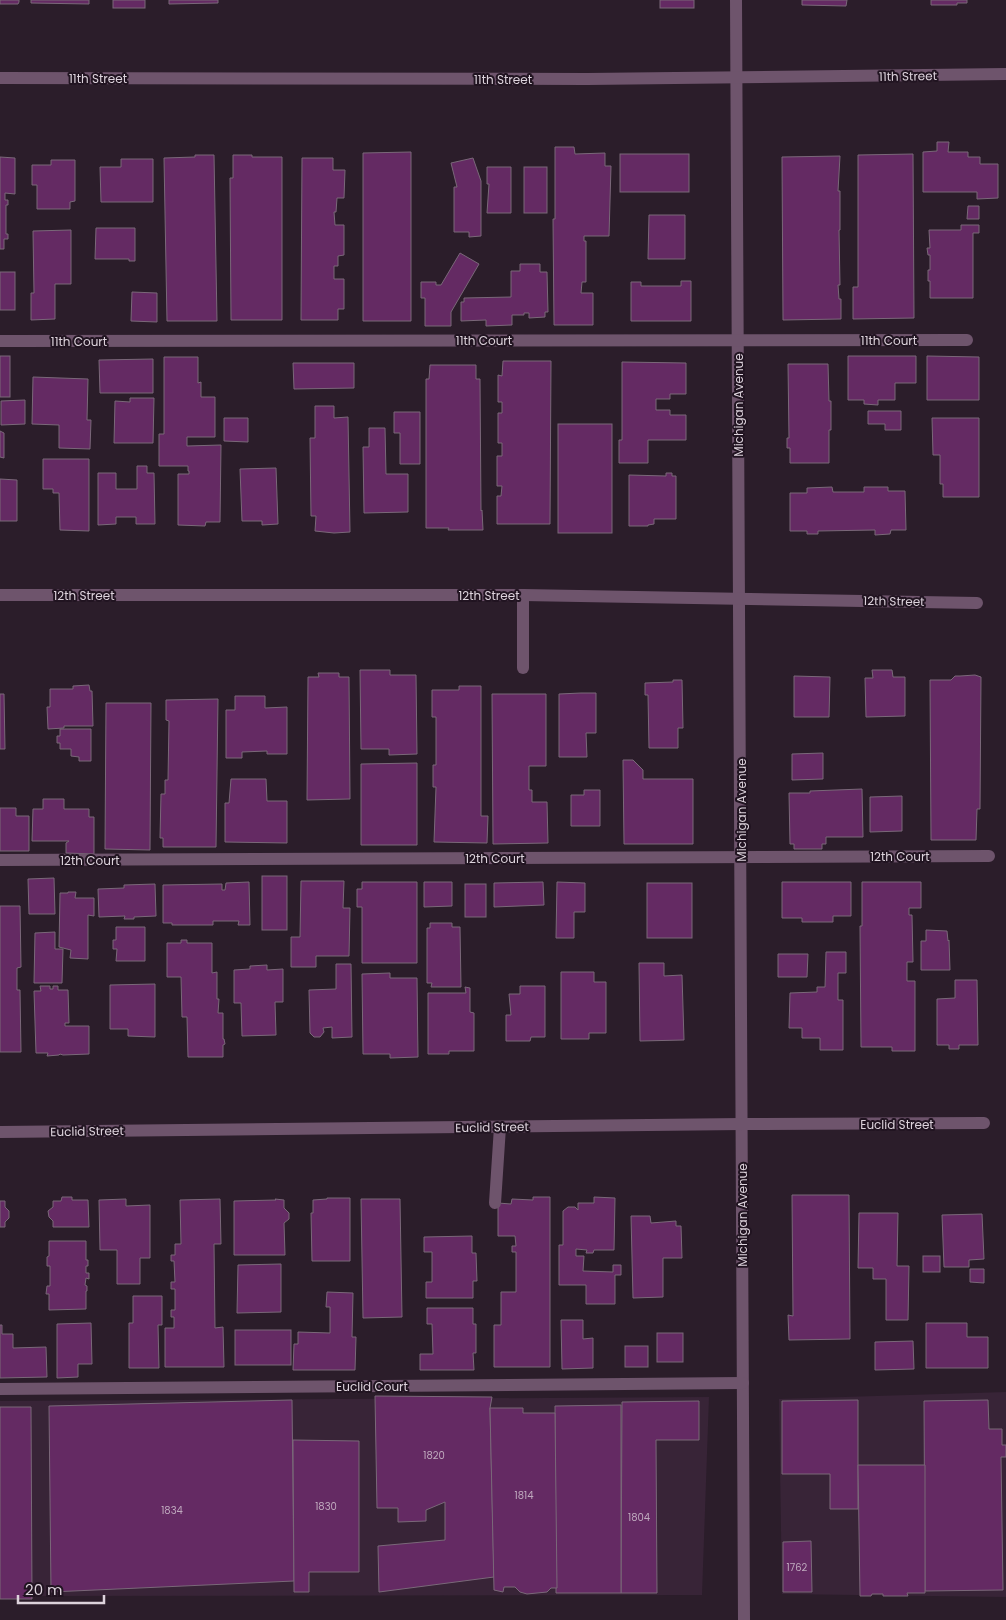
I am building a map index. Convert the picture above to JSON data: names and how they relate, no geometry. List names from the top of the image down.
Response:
{
  "streets": {
    "street": [
      "11th Street",
      "11th Court",
      "Michigan Avenue",
      "12th Street",
      "12th Court",
      "Euclid Street",
      "Euclid Court"
    ]
  },
  "crossings": [
    ["11th Street", "Michigan Avenue"],
    ["11th Court", "Michigan Avenue"],
    ["Michigan Avenue", "12th Street"],
    ["Michigan Avenue", "12th Court"],
    ["Michigan Avenue", "Euclid Street"],
    ["Michigan Avenue", "Euclid Court"]
  ],
  "house_numbers": [
    "1820",
    "1814",
    "1830",
    "1834",
    "1804",
    "1762"
  ],
  "scale_bar": "20 m"
}
